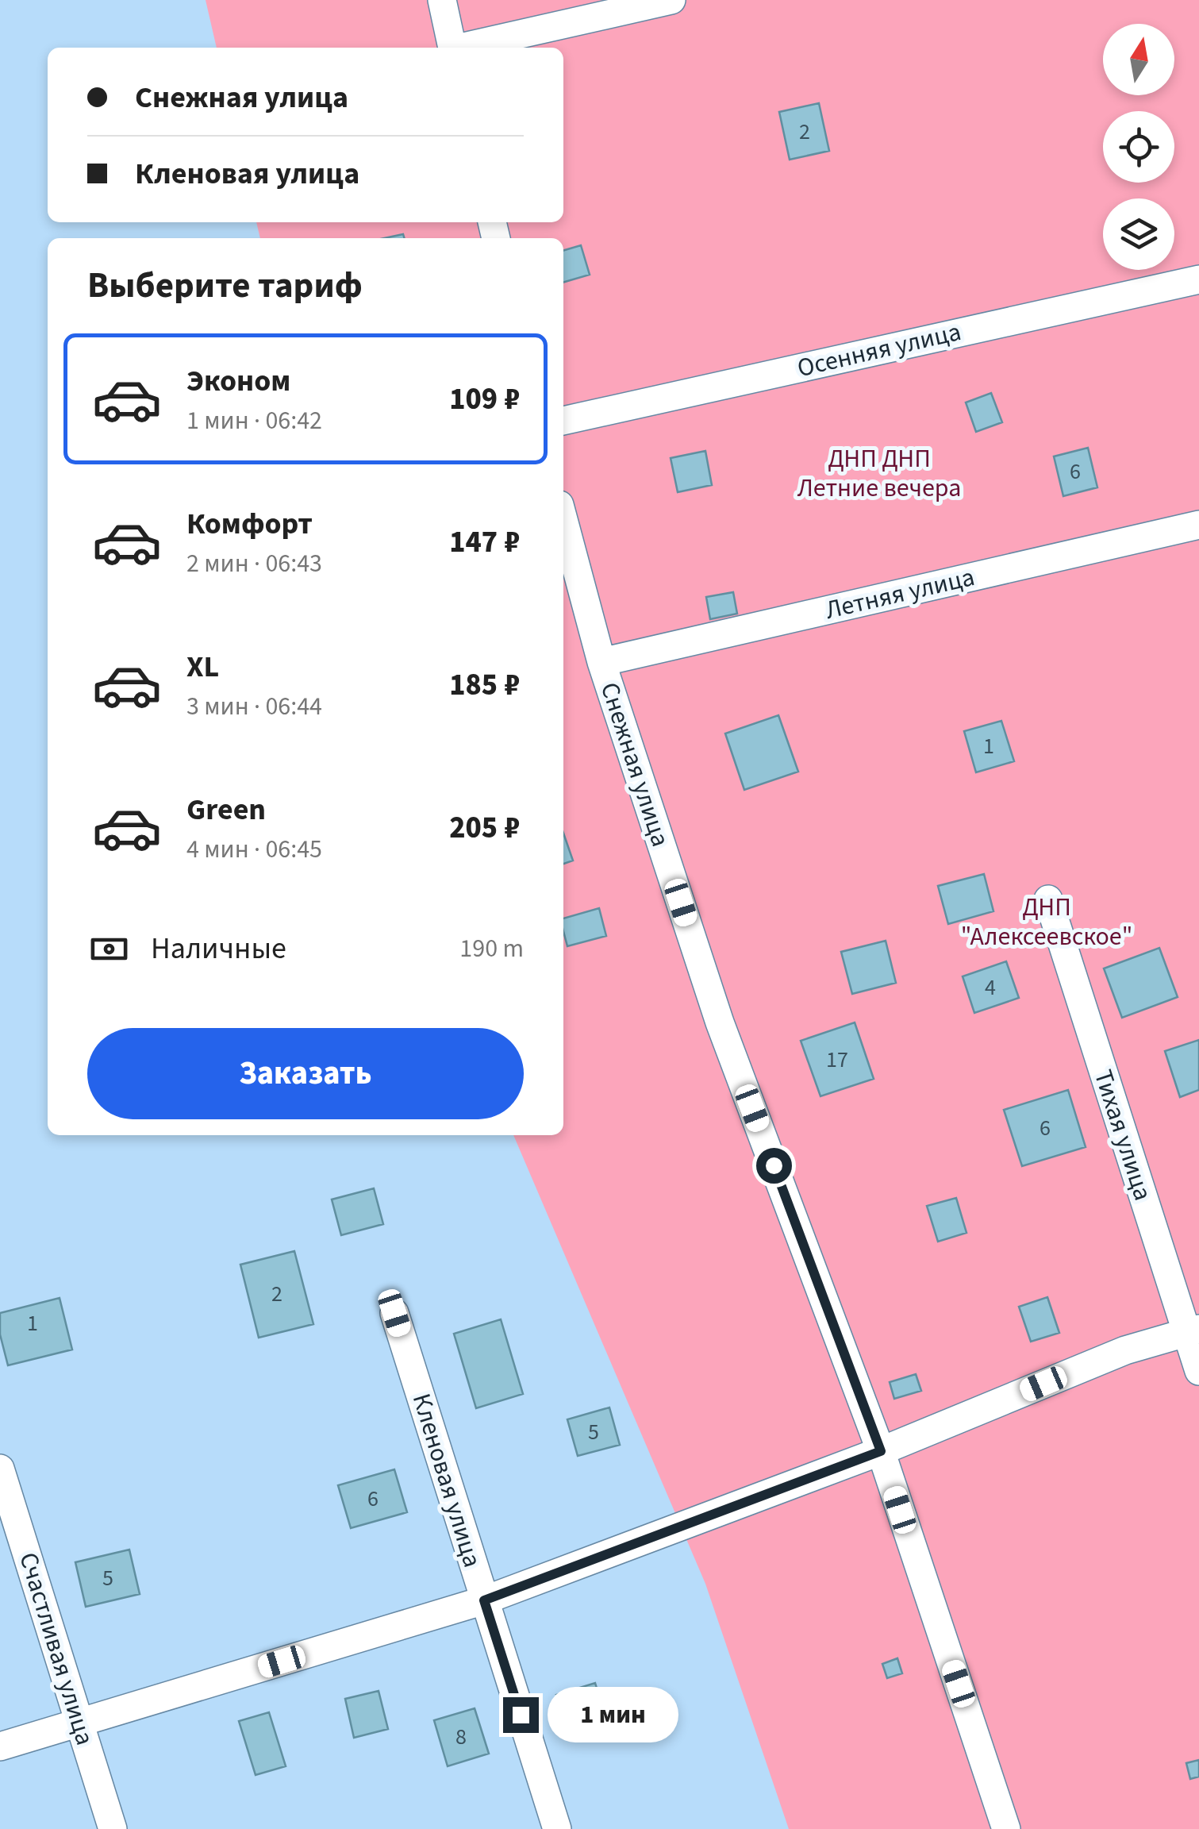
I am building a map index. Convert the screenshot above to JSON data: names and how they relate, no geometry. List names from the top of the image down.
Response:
{
  "streets": {
    "street": [
      "Осенняя улица",
      "Летняя улица",
      "Снежная улица",
      "Тихая улица",
      "Кленовая улица",
      "Счастливая улица"
    ]
  },
  "crossings": [
    ["Летняя улица", "Снежная улица"]
  ],
  "parks": ["ДНП ДНП Летние вечера", "ДНП \"Алексеевское\""],
  "house_numbers": [
    "2",
    "6",
    "1",
    "4",
    "17",
    "6",
    "2",
    "1",
    "5",
    "6",
    "5",
    "8"
  ],
  "north": "top",
  "page": {
    "banner": ["Снежная улица", "Кленовая улица"],
    "heading": "Выберите тариф",
    "list": [
      {
        "name": "Эконом",
        "note": "1 мин · 06:42",
        "value": "109 ₽"
      },
      {
        "name": "Комфорт",
        "note": "2 мин · 06:43",
        "value": "147 ₽"
      },
      {
        "name": "XL",
        "note": "3 мин · 06:44",
        "value": "185 ₽"
      },
      {
        "name": "Green",
        "note": "4 мин · 06:45",
        "value": "205 ₽"
      }
    ],
    "pay": ["Наличные", "190 m"],
    "buttons": "Заказать",
    "bubble": "1 мин"
  }
}
